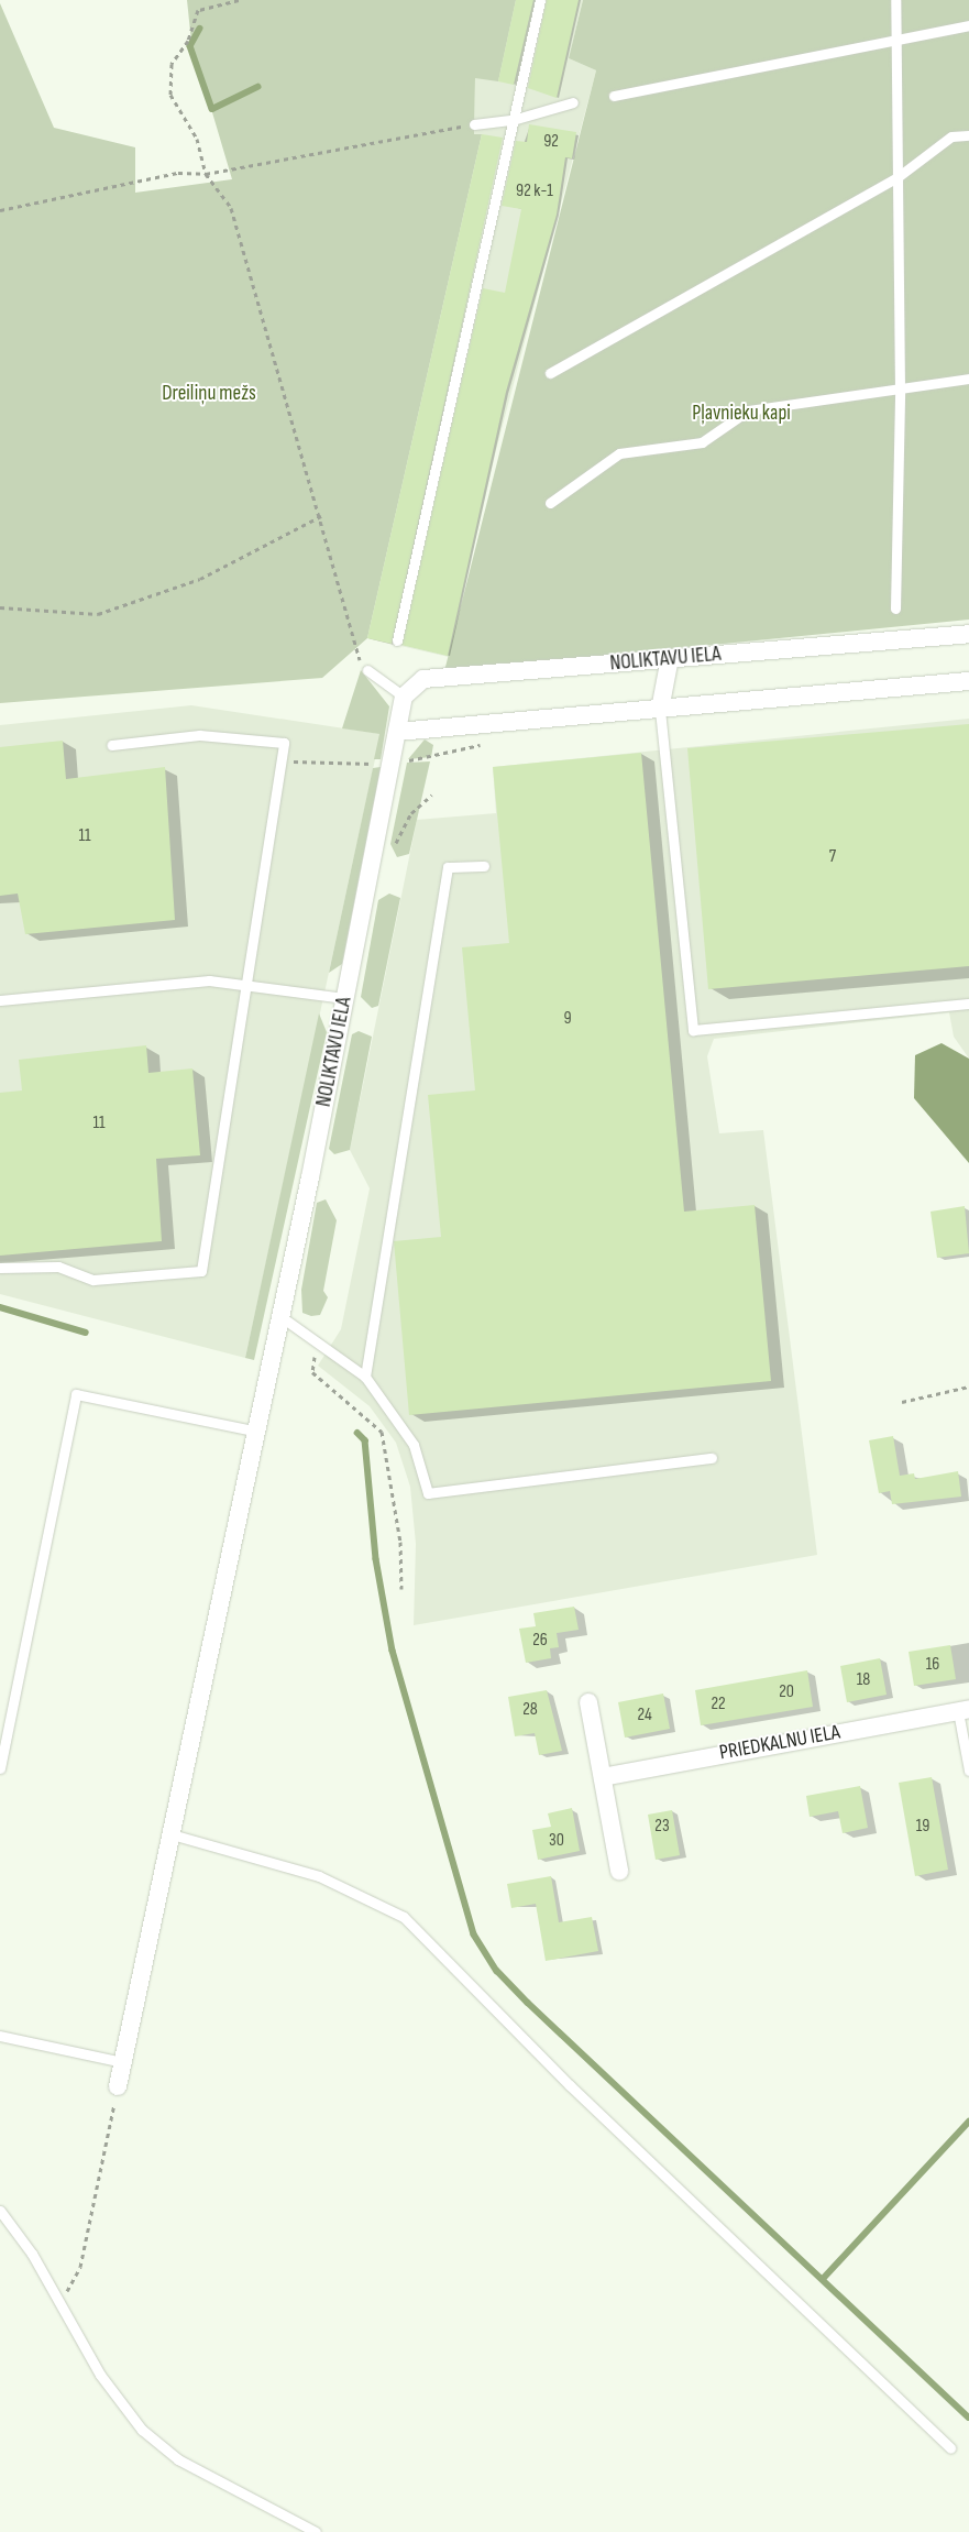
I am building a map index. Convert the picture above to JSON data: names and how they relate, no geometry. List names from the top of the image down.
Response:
{
  "streets": {
    "street": ["NOLIKTAVU IELA", "PRIEDKALNU IELA"]
  },
  "parks": ["Dreiliņu mežs", "Pļavnieku kapi"],
  "house_numbers": [
    "92",
    "92 k-1",
    "11",
    "7",
    "9",
    "11",
    "26",
    "16",
    "18",
    "20",
    "22",
    "28",
    "24",
    "23",
    "19",
    "30"
  ]
}
